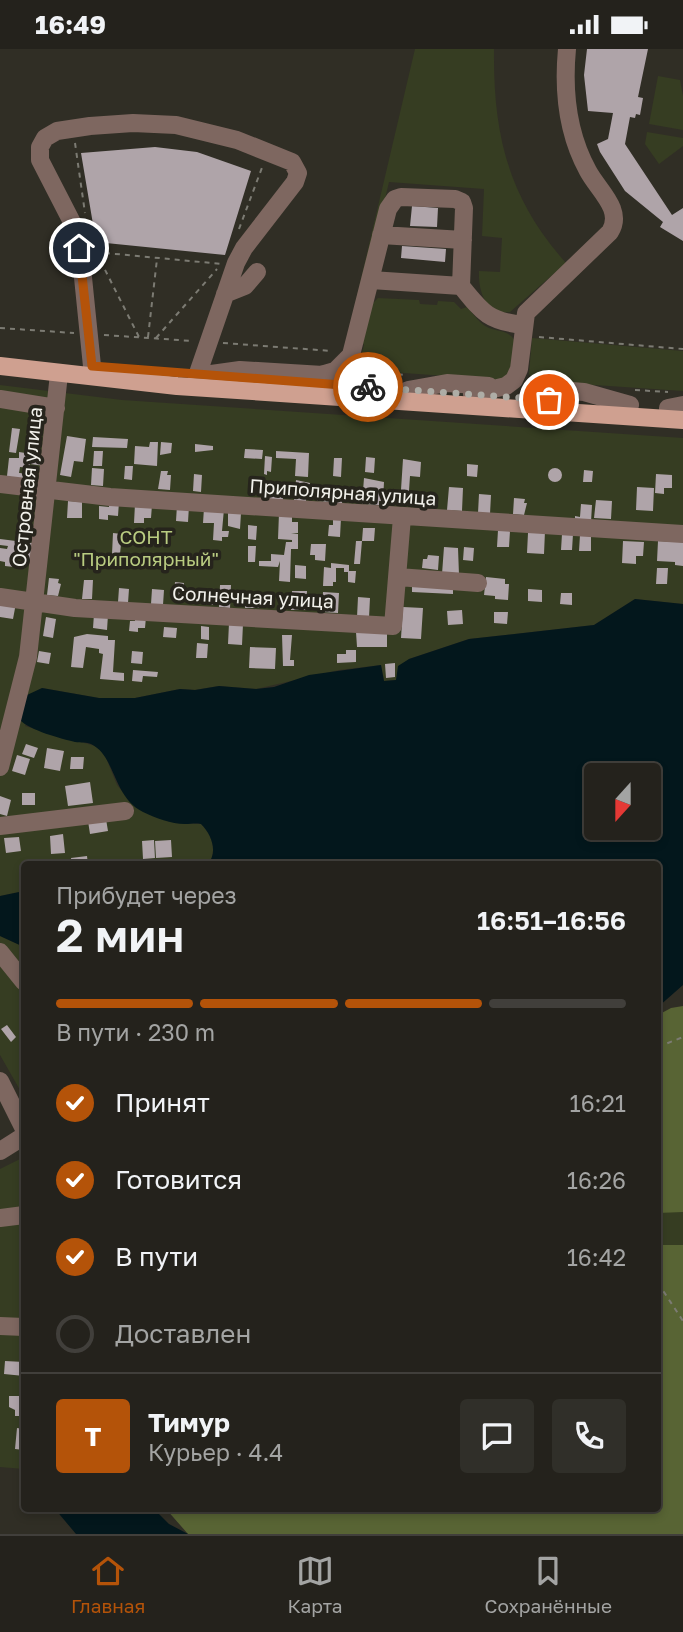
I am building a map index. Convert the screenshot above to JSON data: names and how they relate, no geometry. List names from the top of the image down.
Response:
{
  "streets": {
    "lane": ["Островная улица", "Приполярная улица", "Солнечная улица"]
  },
  "crossings": [
    ["Островная улица", "Приполярная улица"],
    ["Островная улица", "Солнечная улица"],
    ["Приполярная улица", "Солнечная улица"]
  ],
  "parks": ["СОНТ \"Приполярный\""],
  "north": "bottom",
  "page": {
    "status": "16:49",
    "heading": ["2 мин", "Прибудет через", "16:51–16:56"],
    "panel": ["Тимур", "Курьер · 4.4"],
    "bar": "В пути · 230 m",
    "list": [
      ["Принят", "16:21"],
      ["Готовится", "16:26"],
      ["В пути", "16:42"],
      "Доставлен"
    ],
    "round": "Т",
    "tabs": ["Главная", "Карта", "Сохранённые"]
  }
}
